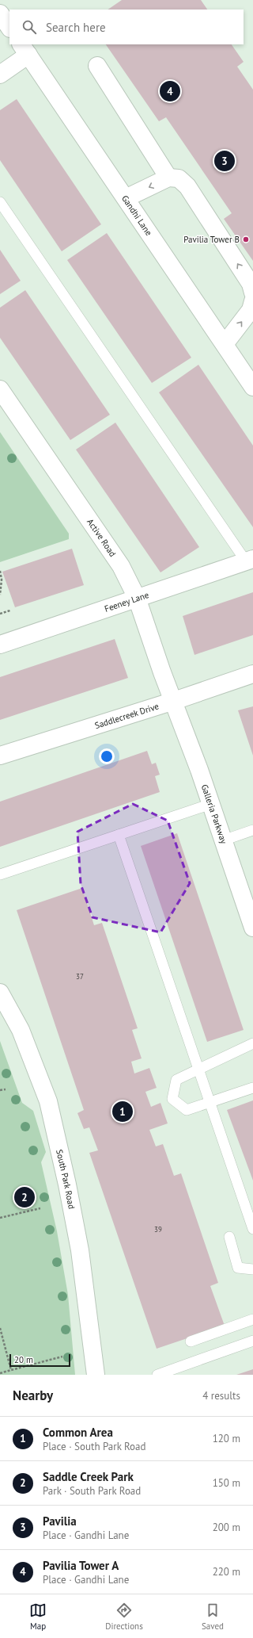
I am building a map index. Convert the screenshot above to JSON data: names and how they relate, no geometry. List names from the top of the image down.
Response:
{
  "streets": {
    "street": [
      "Gandhi Lane",
      "Active Road",
      "Feeney Lane",
      "Saddlecreek Drive",
      "Galleria Parkway",
      "South Park Road"
    ]
  },
  "crossings": [
    ["Active Road", "Feeney Lane"],
    ["Active Road", "Saddlecreek Drive"],
    ["Active Road", "Galleria Parkway"],
    ["Saddlecreek Drive", "Galleria Parkway"]
  ],
  "places": ["Pavilia Tower B"],
  "house_numbers": ["37", "39"],
  "scale_bar": "20 m",
  "page": {
    "search": "Search here",
    "pins": [
      "4",
      "3",
      "1",
      "2"
    ],
    "scale": "20 m",
    "heading": ["Nearby", "4 results"],
    "list": [
      {
        "mark": "1",
        "name": "Common Area",
        "note": "Place · South Park Road",
        "value": "120 m"
      },
      {
        "mark": "2",
        "name": "Saddle Creek Park",
        "note": "Park · South Park Road",
        "value": "150 m"
      },
      {
        "mark": "3",
        "name": "Pavilia",
        "note": "Place · Gandhi Lane",
        "value": "200 m"
      },
      {
        "mark": "4",
        "name": "Pavilia Tower A",
        "note": "Place · Gandhi Lane",
        "value": "220 m"
      }
    ],
    "nav": ["Map", "Directions", "Saved"]
  }
}
